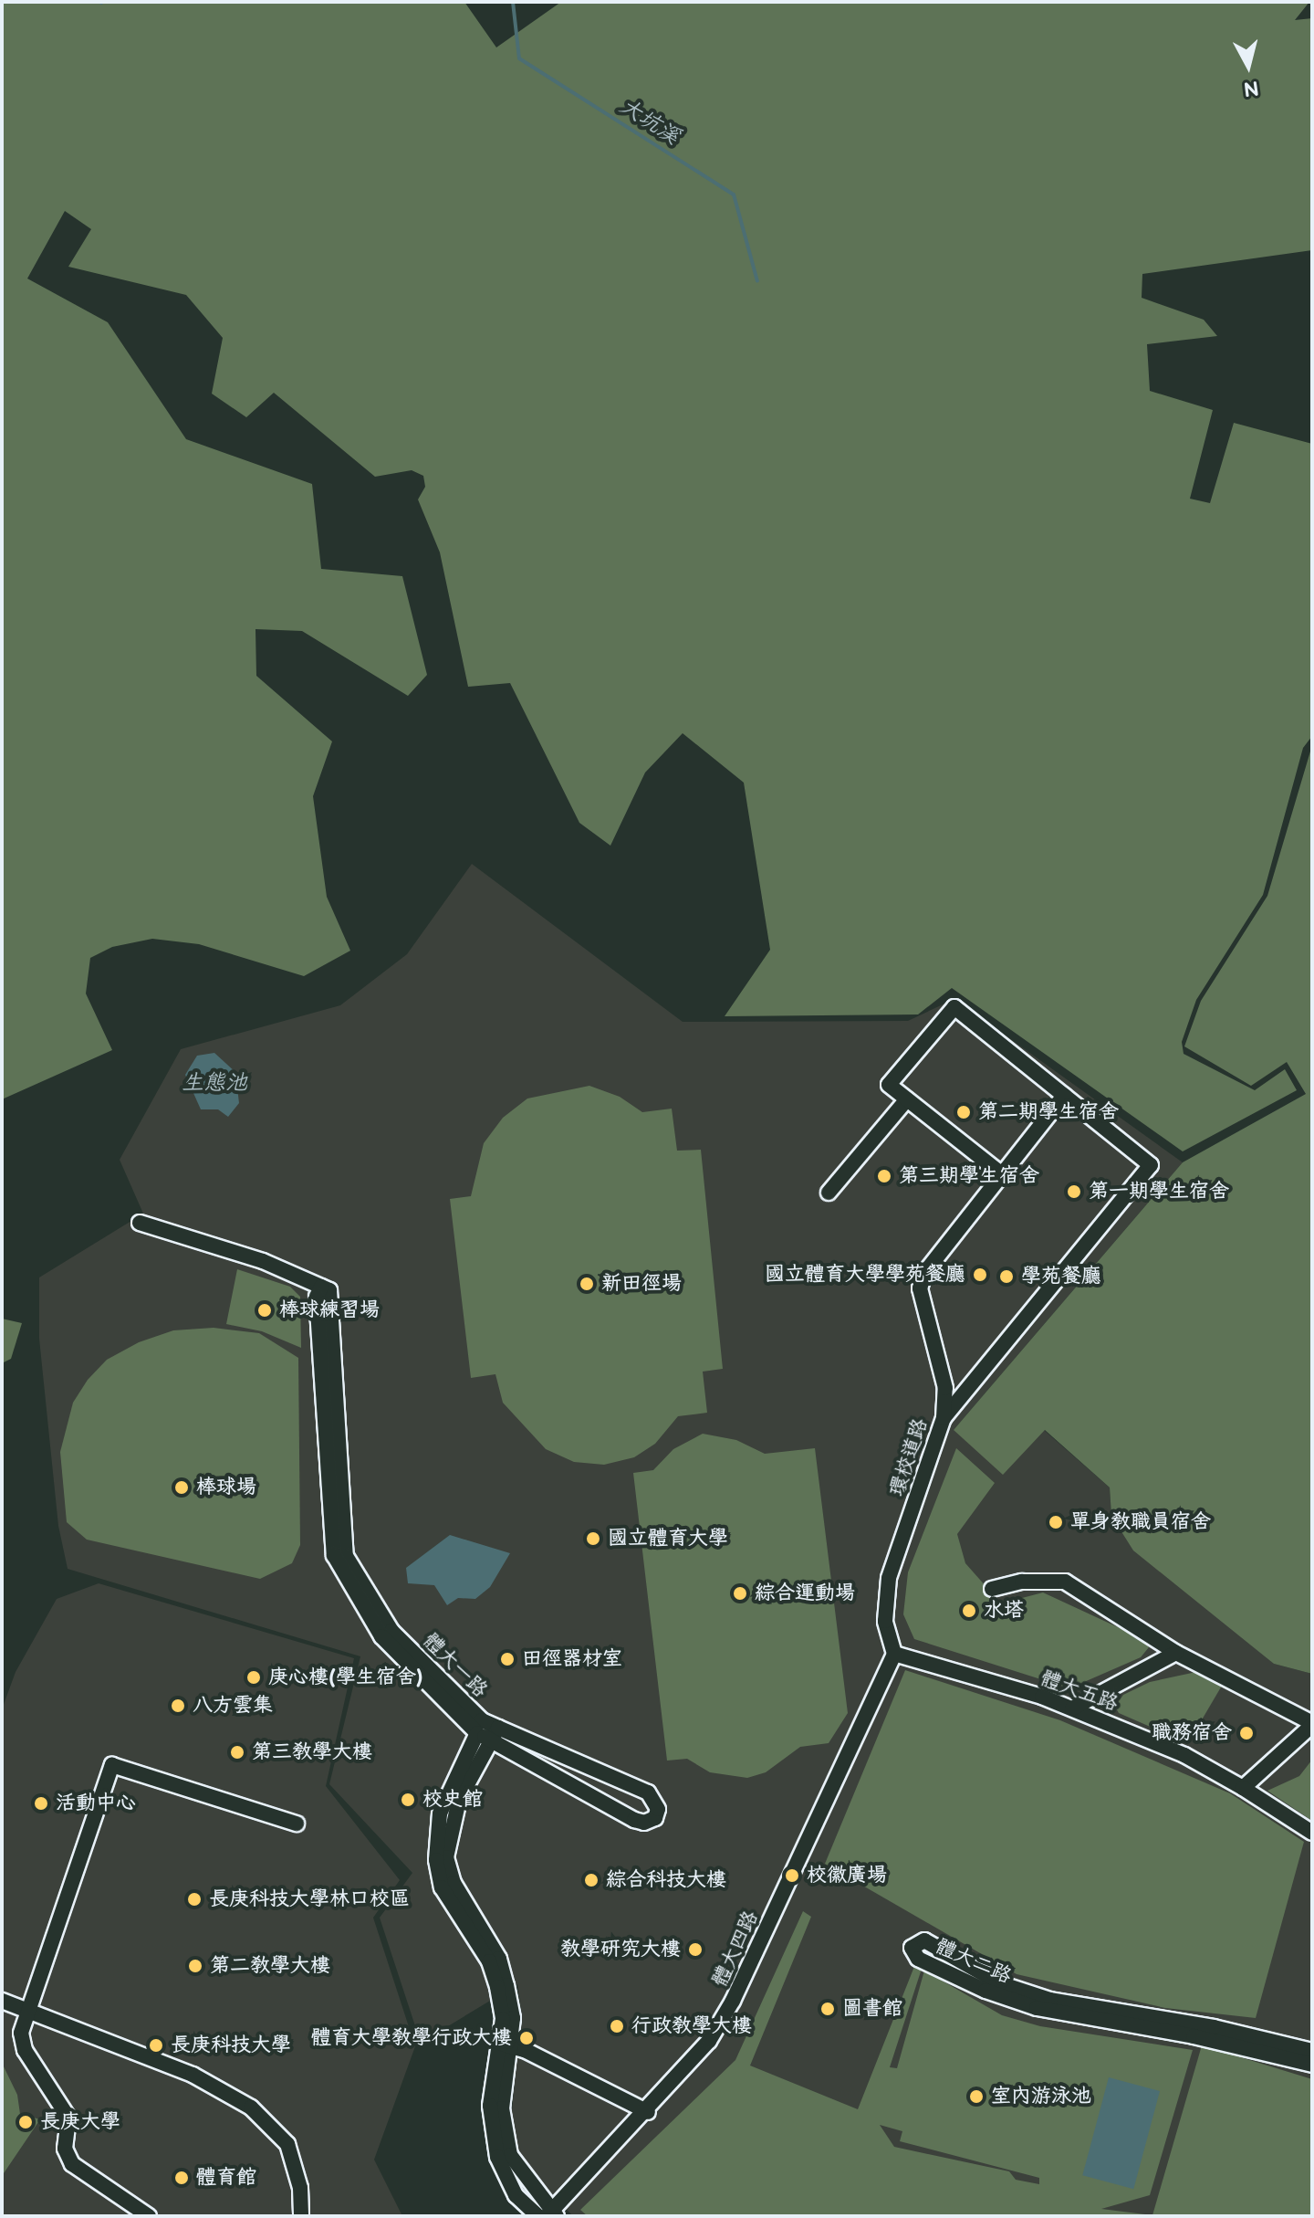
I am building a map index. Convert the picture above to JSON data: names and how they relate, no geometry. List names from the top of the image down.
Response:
{
  "streets": {
    "street": [
      "環校道路",
      "體大一路",
      "體大五路",
      "體大四路",
      "體大二路"
    ]
  },
  "crossings": [
    ["環校道路", "體大五路"],
    ["環校道路", "體大四路"],
    ["體大五路", "體大四路"]
  ],
  "water": ["大坑溪", "生態池"],
  "places": [
    "第二期學生宿舍",
    "第三期學生宿舍",
    "第一期學生宿舍",
    "國立體育大學學苑餐廳",
    "學苑餐廳",
    "新田徑場",
    "棒球練習場",
    "棒球場",
    "單身教職員宿舍",
    "國立體育大學",
    "綜合運動場",
    "水塔",
    "田徑器材室",
    "庚心樓(學生宿舍)",
    "八方雲集",
    "職務宿舍",
    "第三教學大樓",
    "校史館",
    "活動中心",
    "校徽廣場",
    "綜合科技大樓",
    "長庚科技大學林口校區",
    "教學研究大樓",
    "第二教學大樓",
    "圖書館",
    "行政教學大樓",
    "體育大學教學行政大樓",
    "長庚科技大學",
    "室內游泳池",
    "長庚大學",
    "體育館"
  ],
  "north": "bottom"
}
